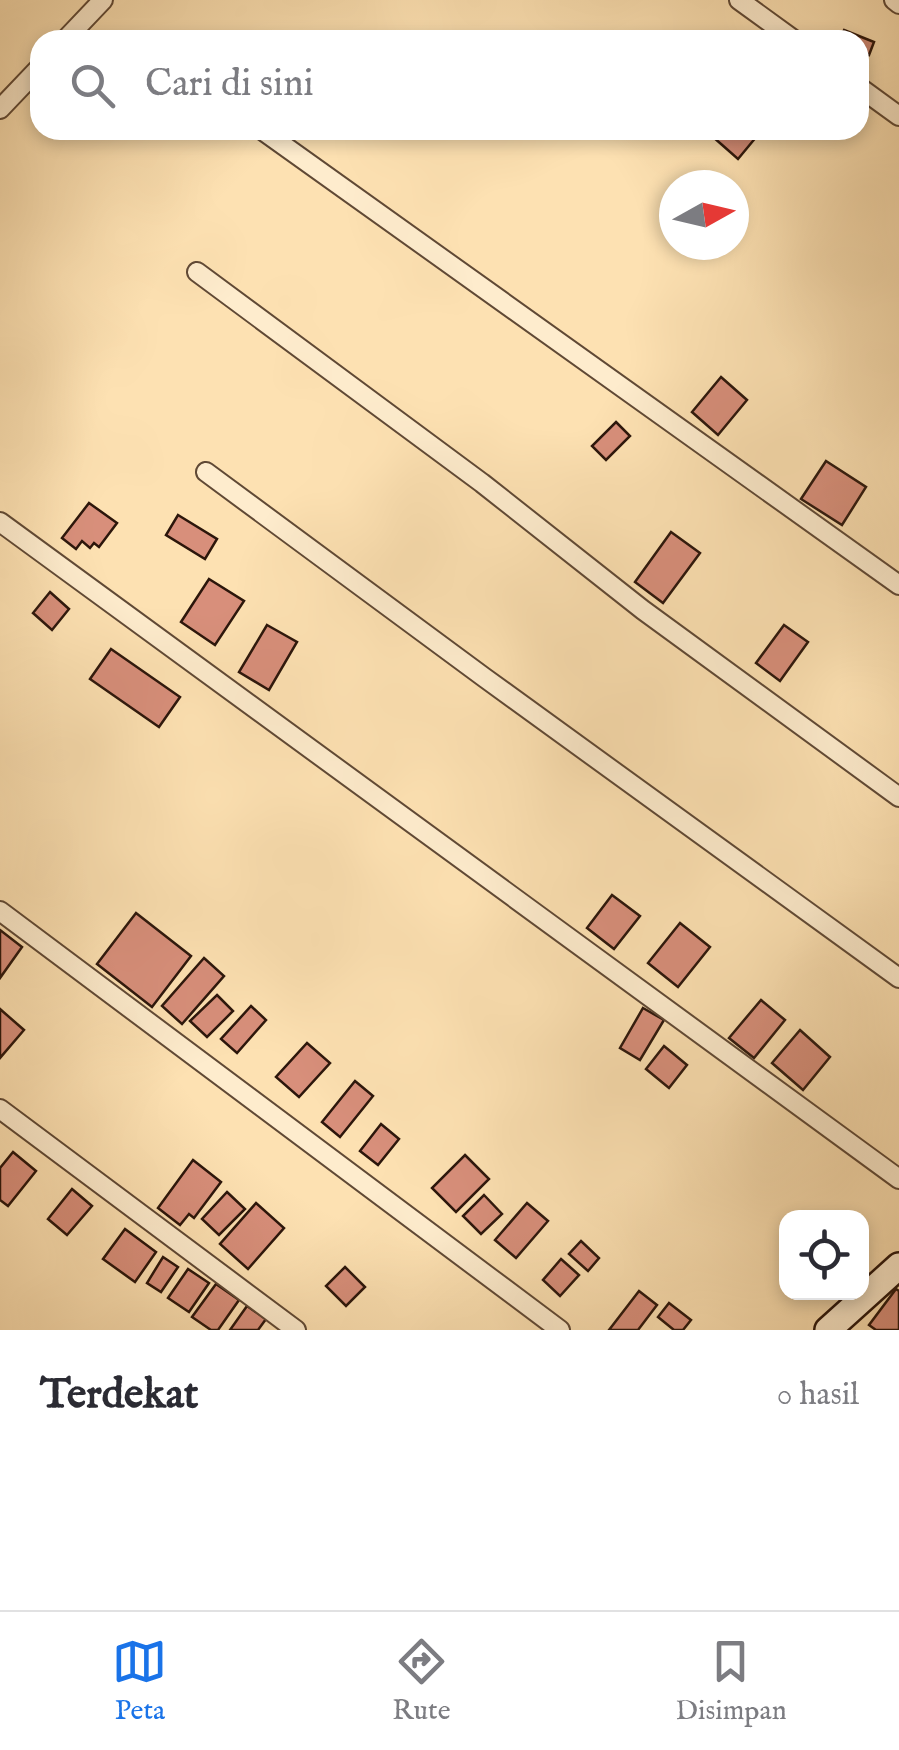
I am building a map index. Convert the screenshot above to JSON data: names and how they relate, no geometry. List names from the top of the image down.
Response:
{
  "north": "right",
  "page": {
    "search": "Cari di sini",
    "heading": ["Terdekat", "0 hasil"],
    "nav": ["Peta", "Rute", "Disimpan"]
  }
}
